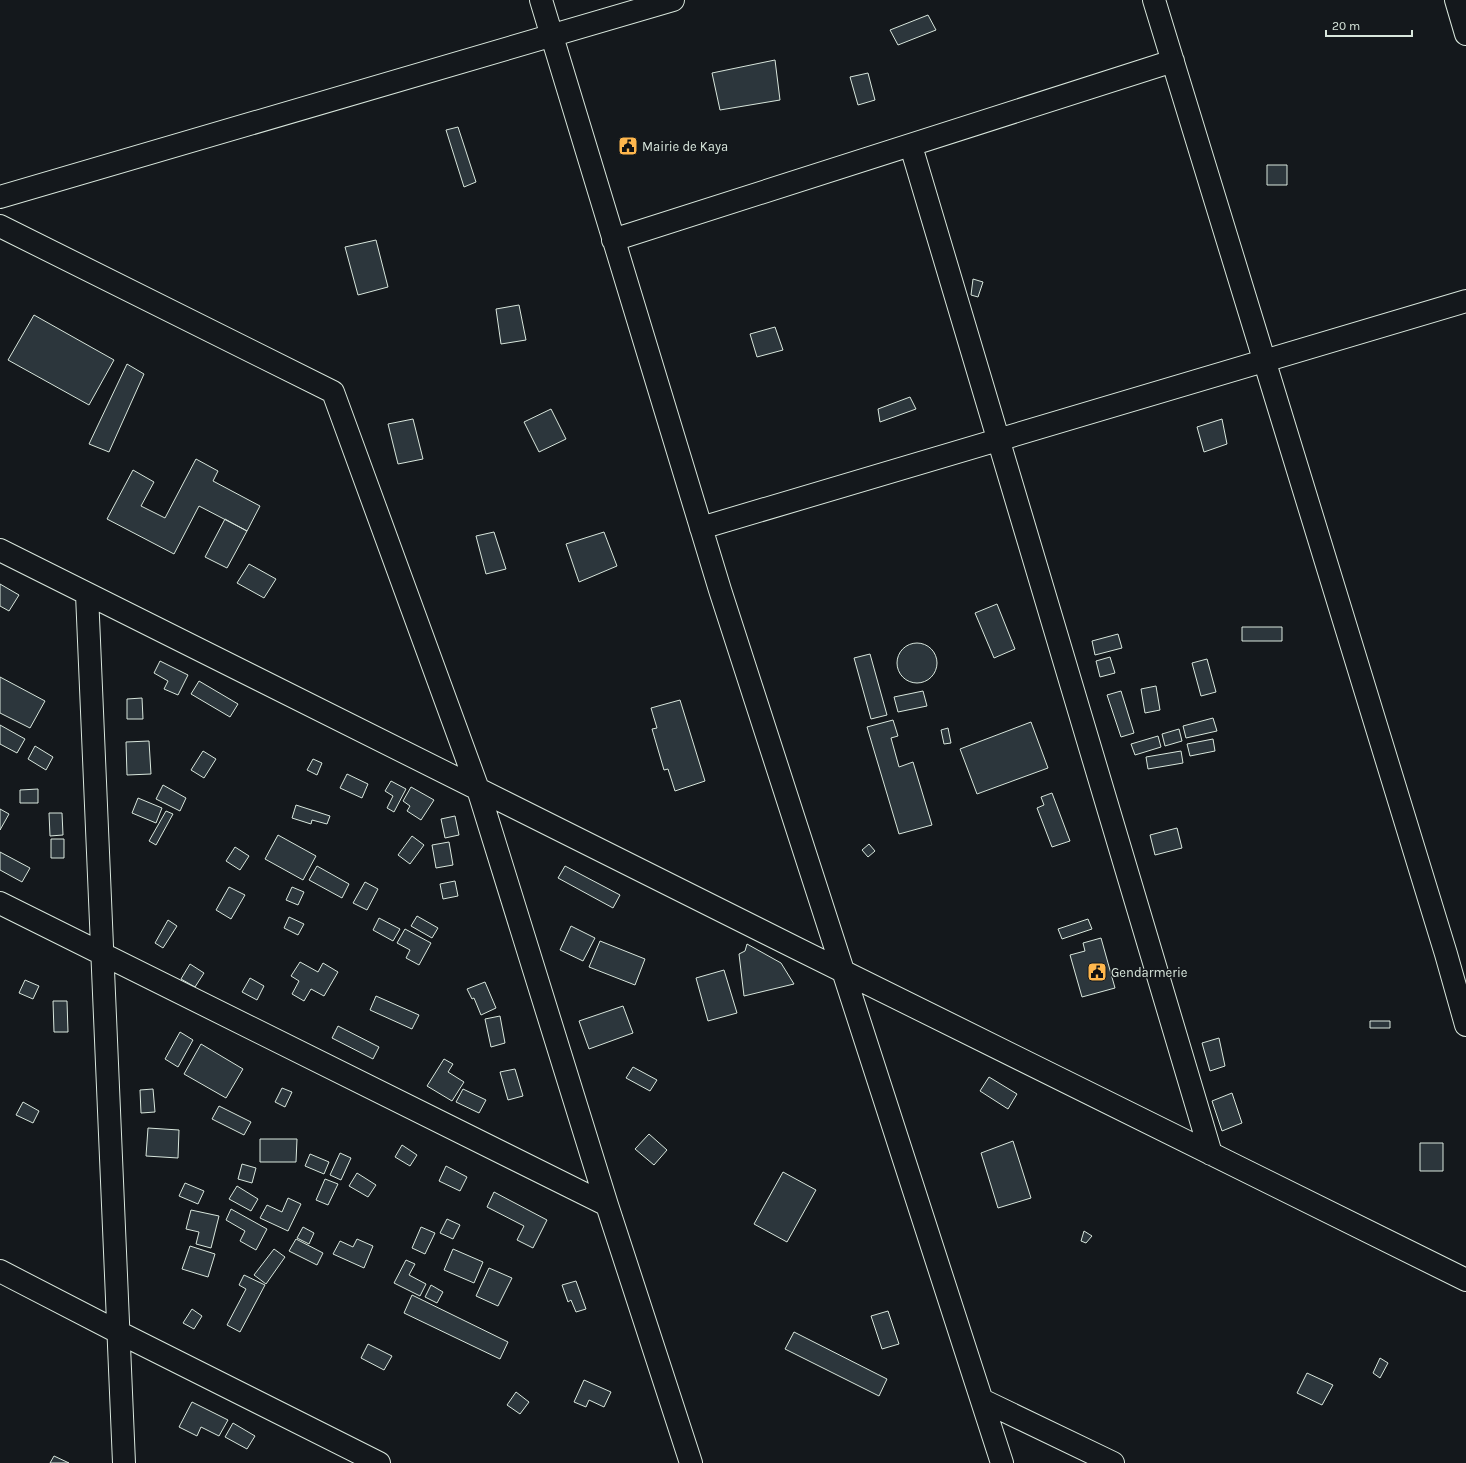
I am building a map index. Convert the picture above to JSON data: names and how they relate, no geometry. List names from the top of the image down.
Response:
{
  "places": {
    "public building": ["Mairie de Kaya", "Gendarmerie"]
  },
  "scale_bar": "20 m"
}
